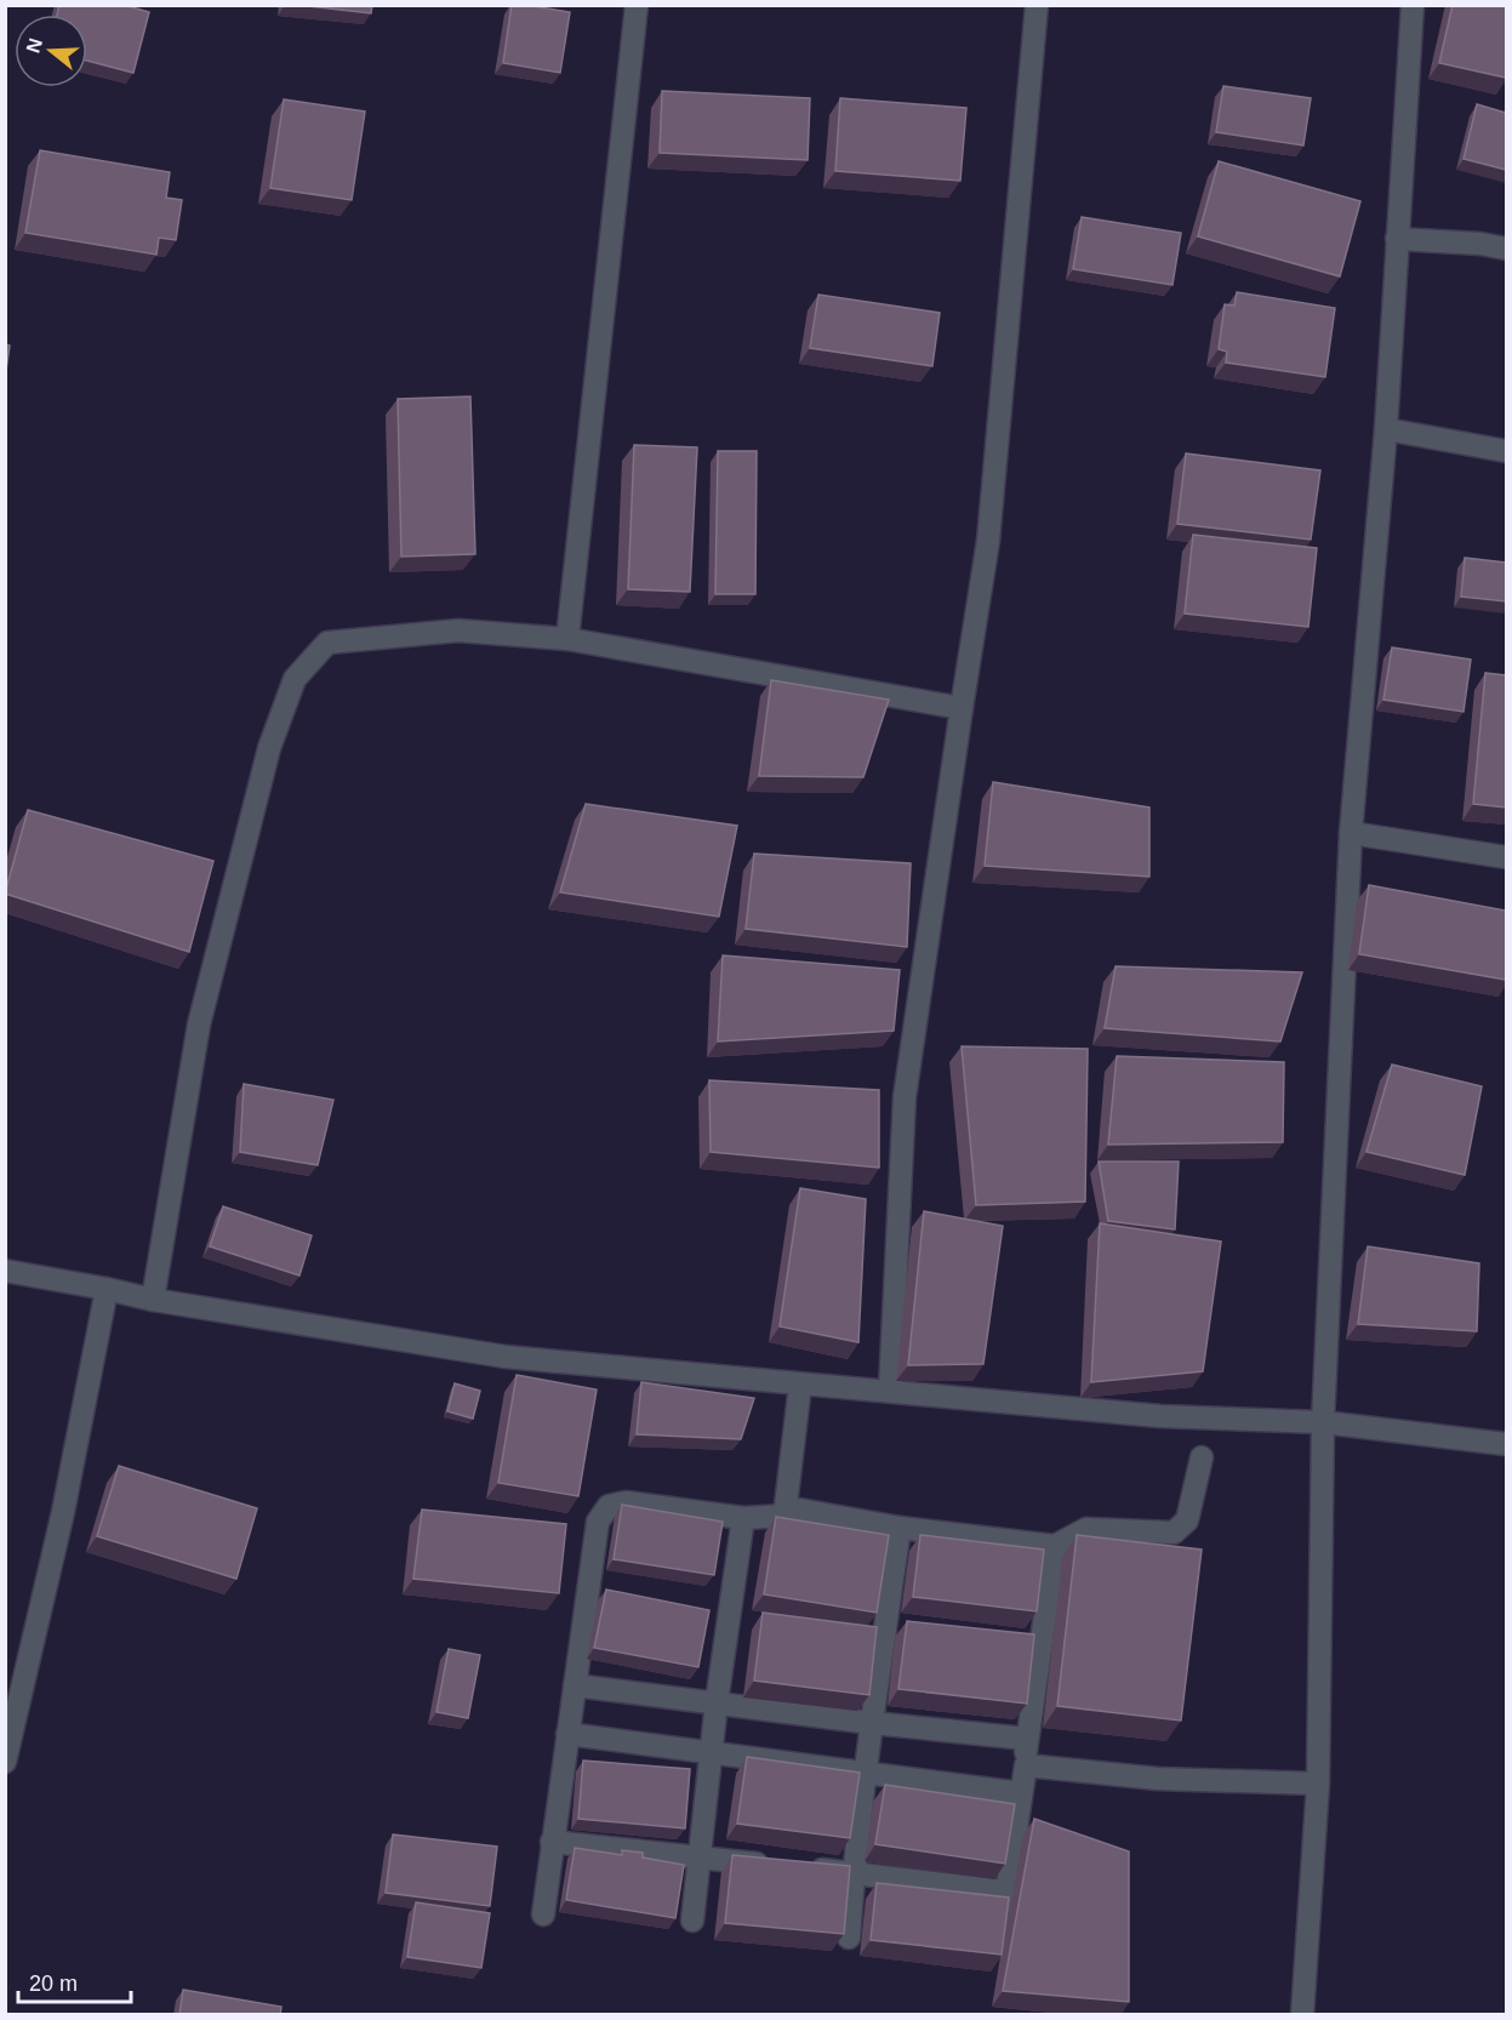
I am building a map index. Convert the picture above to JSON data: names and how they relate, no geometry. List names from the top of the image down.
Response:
{
  "scale_bar": "20 m",
  "north": "left"
}
